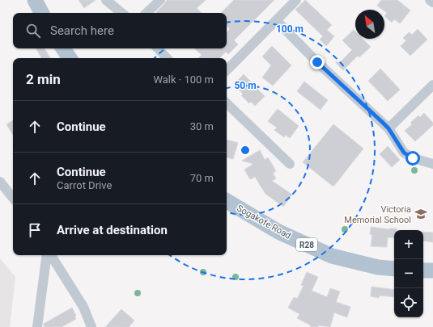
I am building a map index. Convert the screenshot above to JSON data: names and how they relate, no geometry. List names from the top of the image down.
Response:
{
  "streets": {
    "main road": ["Sogakofe Road", "R28"]
  },
  "places": {
    "school or university": ["Victoria Memorial School"]
  },
  "north": "top left",
  "page": {
    "search": "Search here",
    "heading": ["2 min", "Walk · 100 m"],
    "list": [
      ["Continue", "30 m"],
      ["Continue", "Carrot Drive", "70 m"],
      "Arrive at destination"
    ],
    "map_buttons": ["+", "−"]
  },
  "rings": ["100 m", "50 m"]
}
